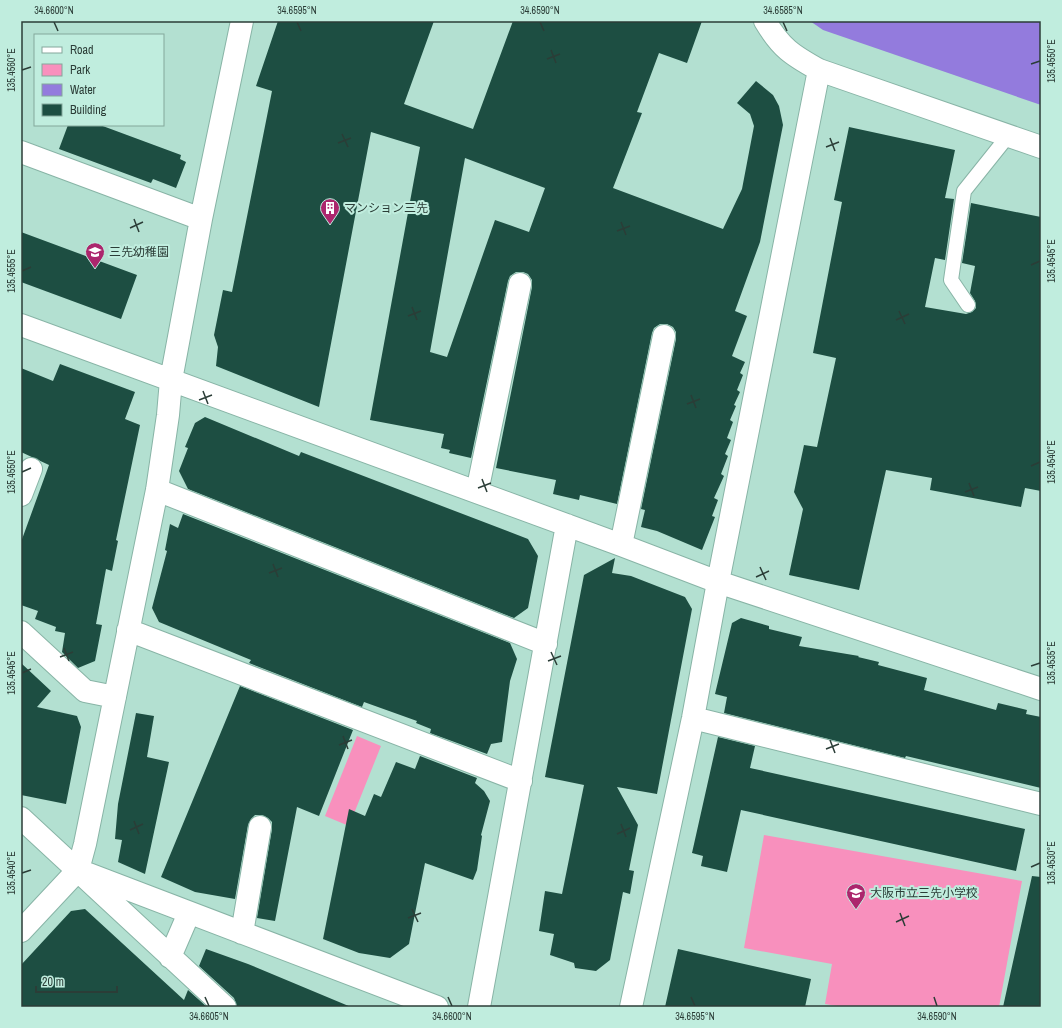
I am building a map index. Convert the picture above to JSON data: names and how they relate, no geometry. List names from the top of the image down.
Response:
{
  "places": {
    "building": ["マンション三先"],
    "school or university": ["三先幼稚園", "大阪市立三先小学校"]
  },
  "legend": [
    "Road",
    "Park",
    "Water",
    "Building"
  ],
  "scale_bar": "20 m",
  "coordinates": [
    "34.6600°N",
    "34.6595°N",
    "34.6590°N",
    "34.6585°N",
    "135.4550°E",
    "135.4560°E",
    "135.4545°E",
    "135.4555°E",
    "135.4540°E",
    "135.4535°E",
    "135.4530°E",
    "34.6605°N"
  ]
}
